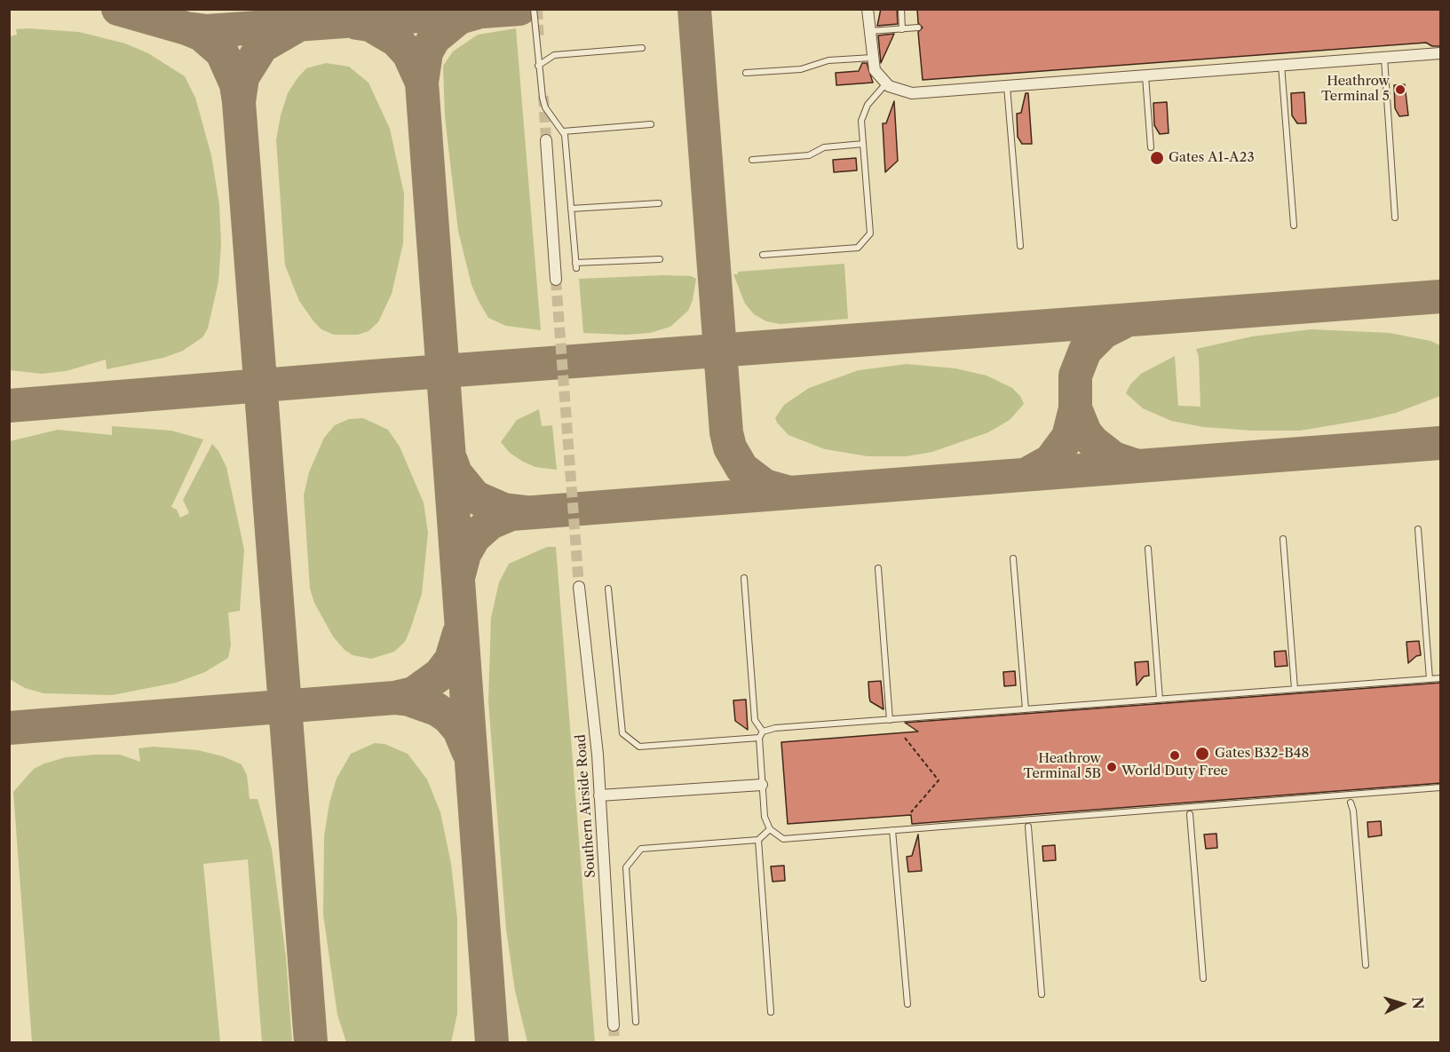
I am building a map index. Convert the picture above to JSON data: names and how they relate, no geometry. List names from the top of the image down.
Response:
{
  "streets": {
    "street": ["Southern Airside Road"]
  },
  "places": [
    "Heathrow Terminal 5",
    "Gates A1-A23",
    "Gates B32-B48",
    "World Duty Free",
    "Heathrow Terminal 5B"
  ],
  "north": "right"
}
